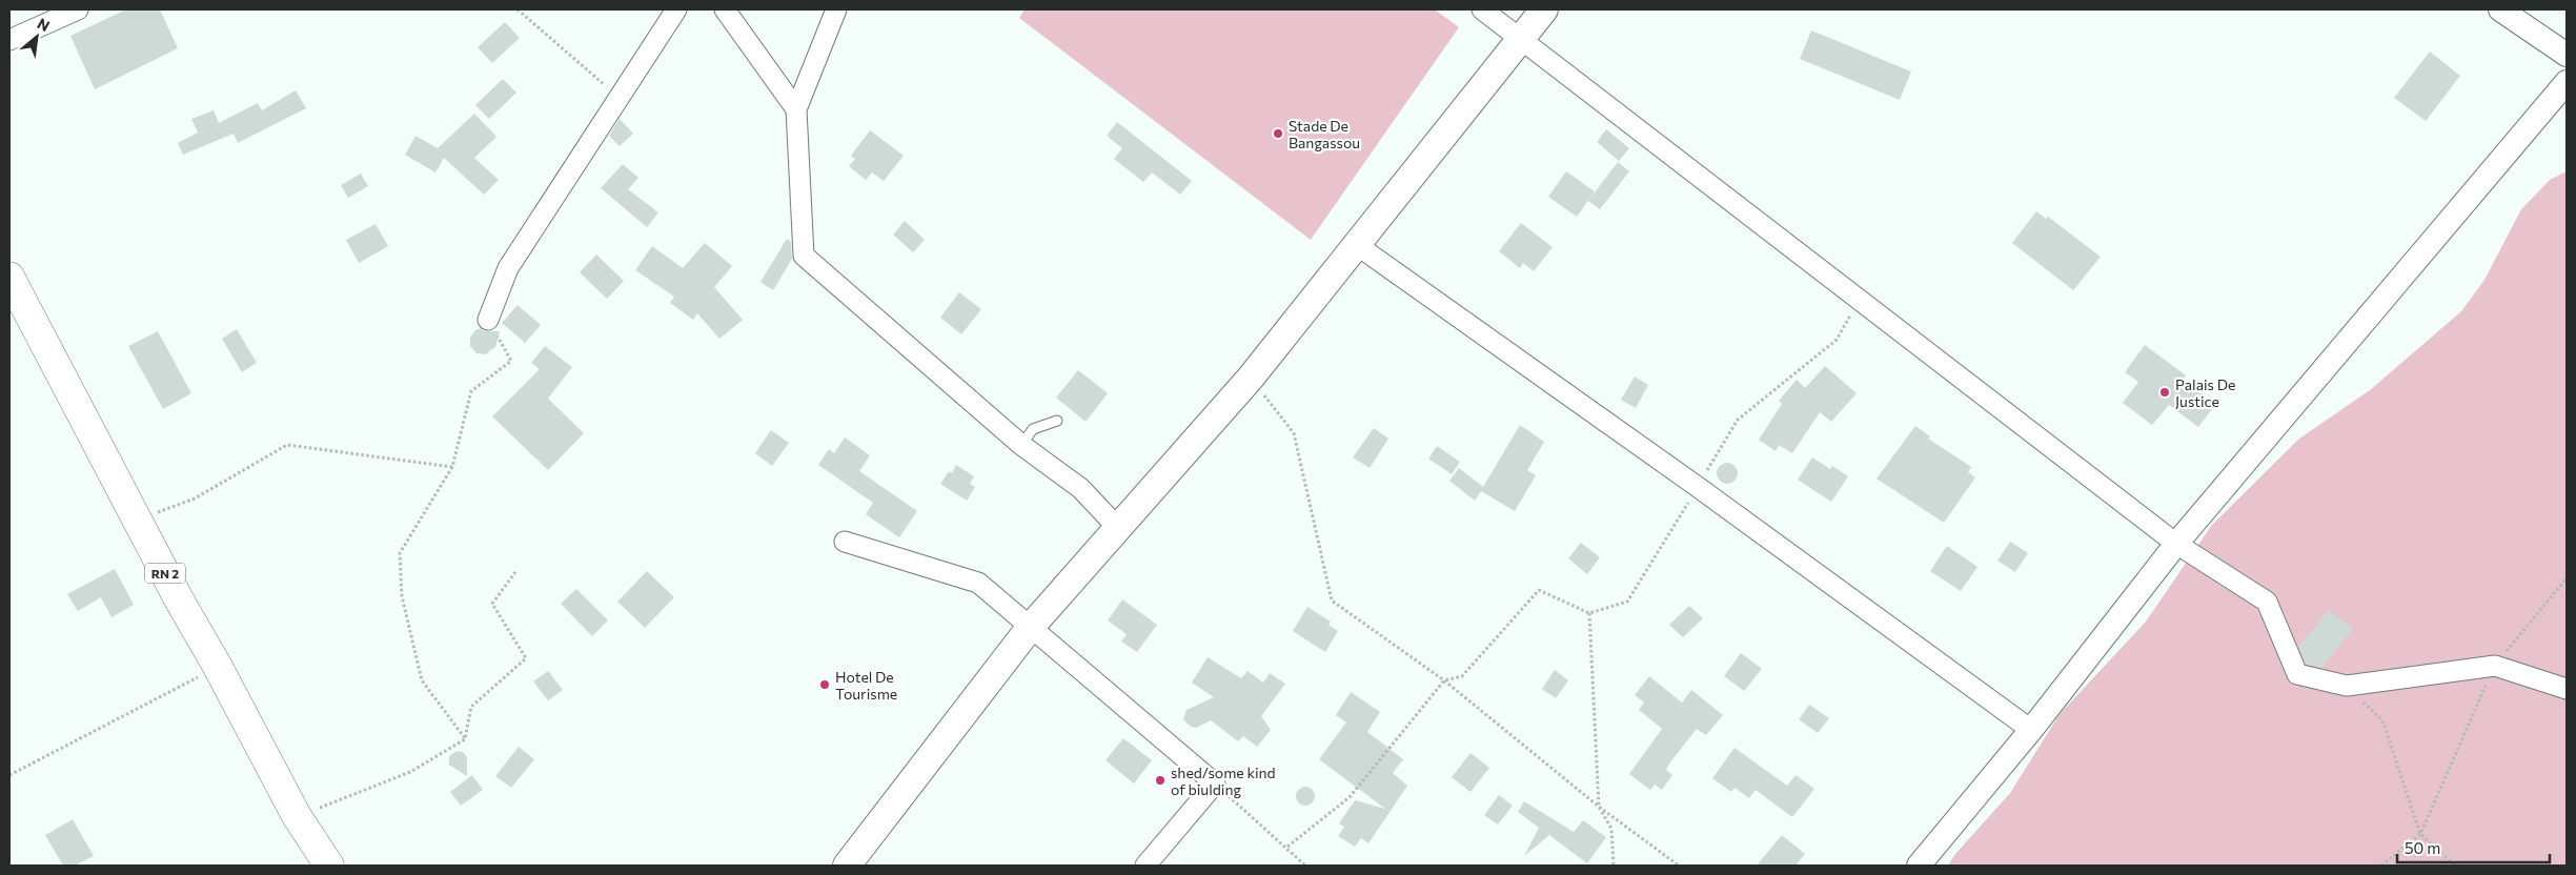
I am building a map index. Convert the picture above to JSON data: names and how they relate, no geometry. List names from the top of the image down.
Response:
{
  "streets": {
    "main road": ["RN 2"]
  },
  "places": [
    "Stade De Bangassou",
    "Palais De Justice",
    "Hotel De Tourisme",
    "shed/some kind of biulding"
  ],
  "scale_bar": "50 m",
  "north": "top right"
}
